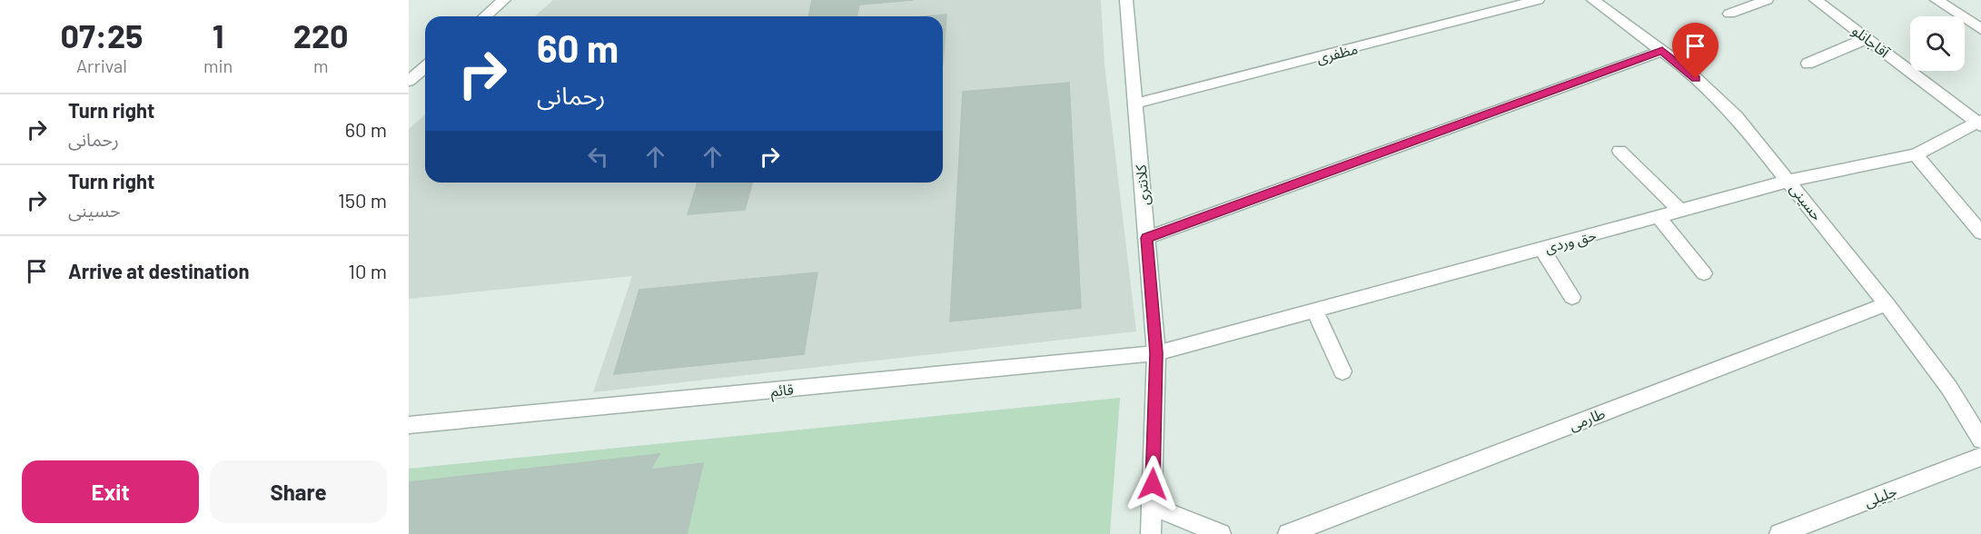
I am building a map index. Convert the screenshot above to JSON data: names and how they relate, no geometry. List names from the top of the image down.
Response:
{
  "streets": {
    "street": [
      "آقاجانلو",
      "مظفری",
      "کلانتری",
      "حسینی",
      "حق وردی",
      "قائم",
      "طارمی",
      "جلیلی"
    ]
  },
  "crossings": [
    ["آقاجانلو", "حق وردی"],
    ["مظفری", "کلانتری"],
    ["کلانتری", "حق وردی"],
    ["کلانتری", "قائم"],
    ["حسینی", "حق وردی"],
    ["حسینی", "طارمی"],
    ["حق وردی", "قائم"]
  ],
  "page": {
    "eta": [
      "07:25",
      "Arrival",
      "1",
      "min",
      "220",
      "m"
    ],
    "turn": ["60 m", "رحمانی"],
    "list": [
      {
        "name": "Turn right",
        "note": "رحمانی",
        "value": "60 m"
      },
      {
        "name": "Turn right",
        "note": "حسینی",
        "value": "150 m"
      },
      {
        "name": "Arrive at destination",
        "value": "10 m"
      }
    ],
    "buttons": ["Exit", "Share"]
  }
}
